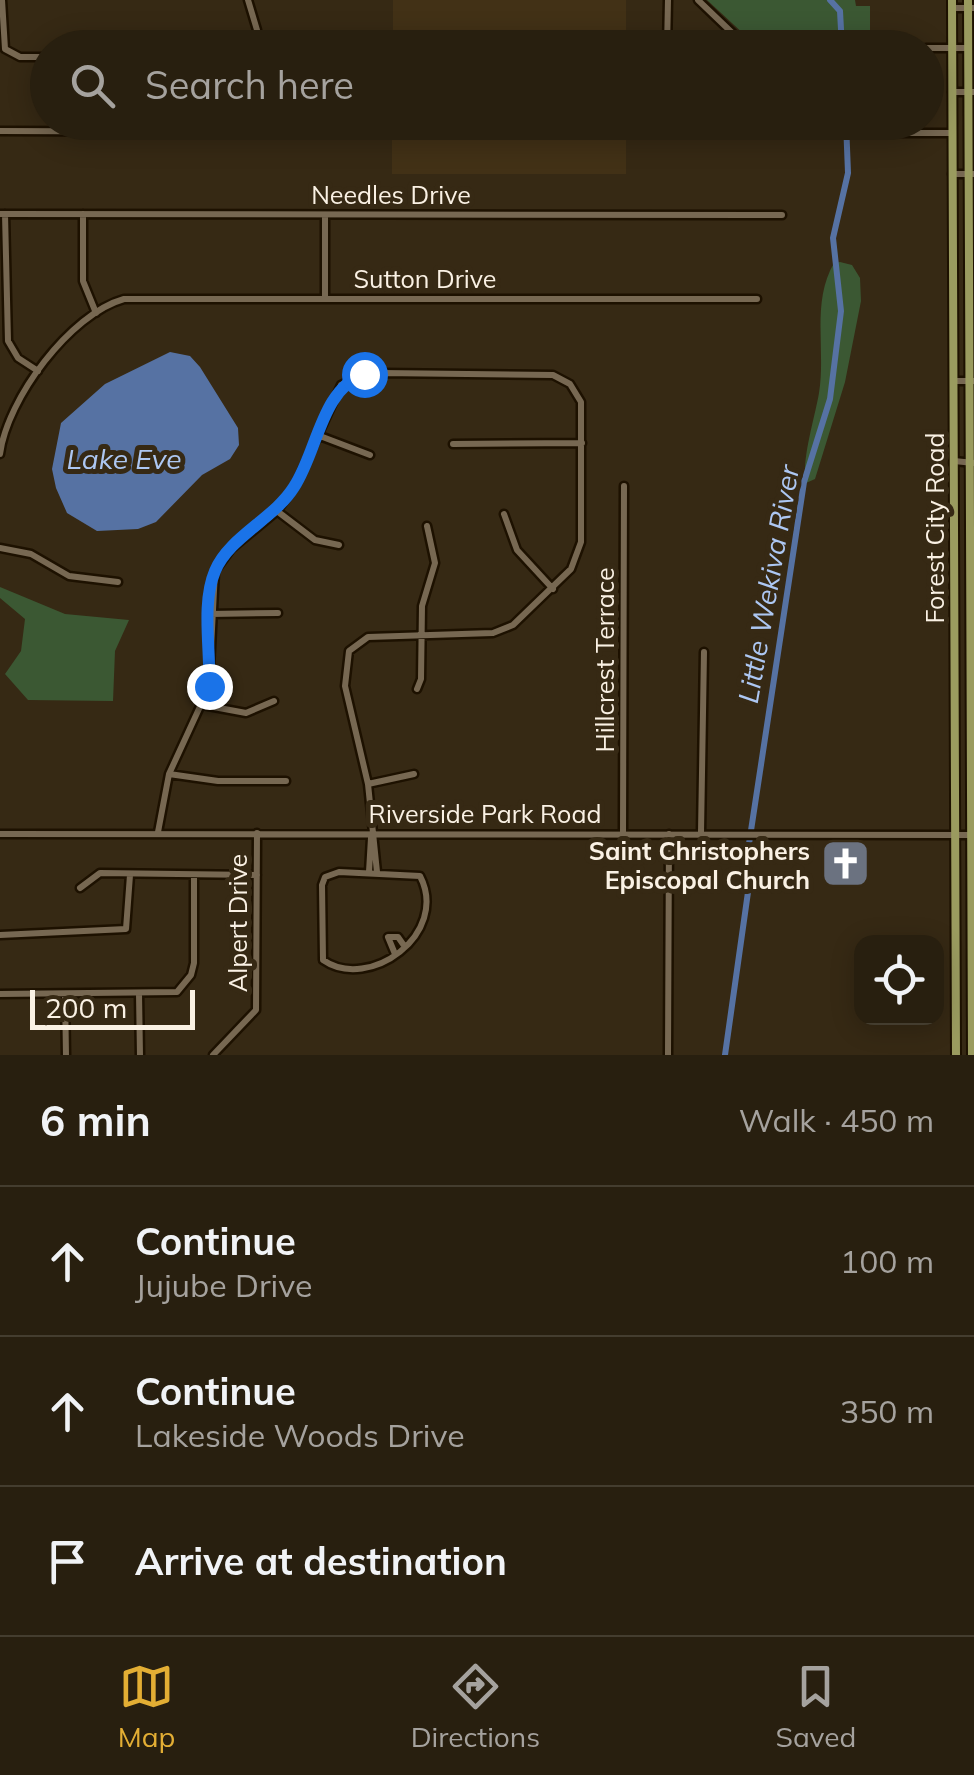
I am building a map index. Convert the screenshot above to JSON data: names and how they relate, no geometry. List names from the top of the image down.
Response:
{
  "streets": {
    "main road": ["Forest City Road"],
    "street": [
      "Needles Drive",
      "Sutton Drive",
      "Hillcrest Terrace",
      "Riverside Park Road",
      "Alpert Drive"
    ]
  },
  "crossings": [
    ["Forest City Road", "Riverside Park Road"],
    ["Hillcrest Terrace", "Riverside Park Road"],
    ["Riverside Park Road", "Alpert Drive"]
  ],
  "water": ["Lake Eve", "Little Wekiva River"],
  "places": {
    "church": ["Saint Christophers Episcopal Church"]
  },
  "scale_bar": "200 m",
  "page": {
    "search": "Search here",
    "scale": "200 m",
    "heading": ["6 min", "Walk · 450 m"],
    "list": [
      ["Continue", "Jujube Drive", "100 m"],
      ["Continue", "Lakeside Woods Drive", "350 m"],
      "Arrive at destination"
    ],
    "nav": ["Map", "Directions", "Saved"]
  }
}
